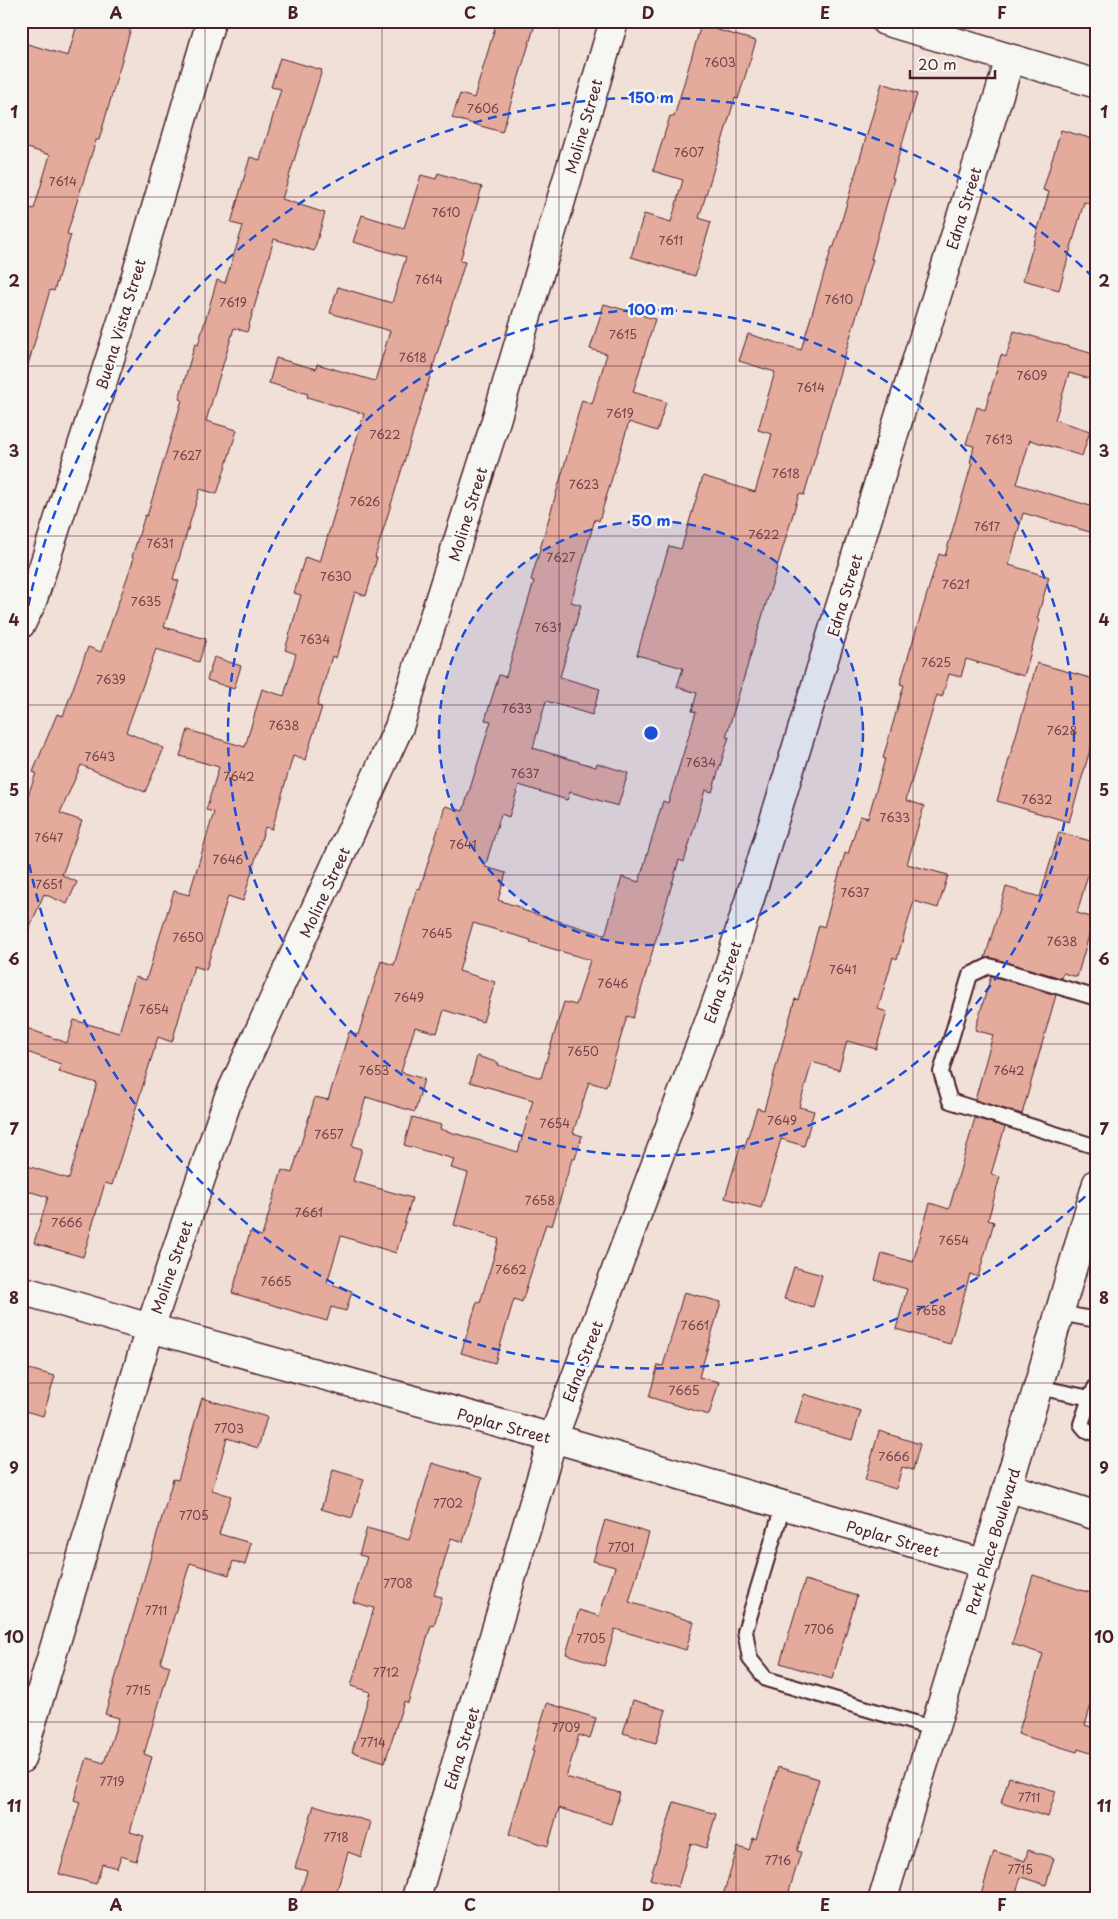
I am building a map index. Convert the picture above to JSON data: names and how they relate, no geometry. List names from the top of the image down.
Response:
{
  "streets": {
    "street": [
      "Moline Street",
      "Edna Street",
      "Buena Vista Street",
      "Poplar Street",
      "Park Place Boulevard"
    ]
  },
  "crossings": [
    ["Moline Street", "Poplar Street"],
    ["Edna Street", "Poplar Street"],
    ["Poplar Street", "Park Place Boulevard"]
  ],
  "house_numbers": [
    "7603",
    "7606",
    "7607",
    "7614",
    "7610",
    "7611",
    "7614",
    "7610",
    "7619",
    "7615",
    "7618",
    "7609",
    "7614",
    "7619",
    "7622",
    "7613",
    "7627",
    "7618",
    "7623",
    "7626",
    "7617",
    "7622",
    "7631",
    "7627",
    "7630",
    "7621",
    "7635",
    "7631",
    "7634",
    "7625",
    "7639",
    "7633",
    "7638",
    "7628",
    "7643",
    "7634",
    "7637",
    "7642",
    "7632",
    "7633",
    "7647",
    "7641",
    "7646",
    "7651",
    "7637",
    "7645",
    "7650",
    "7638",
    "7641",
    "7646",
    "7649",
    "7654",
    "7650",
    "7653",
    "7642",
    "7649",
    "7654",
    "7657",
    "7658",
    "7661",
    "7666",
    "7654",
    "7662",
    "7665",
    "7658",
    "7661",
    "7665",
    "7703",
    "7666",
    "7702",
    "7705",
    "7701",
    "7708",
    "7711",
    "7706",
    "7705",
    "7712",
    "7715",
    "7709",
    "7714",
    "7719",
    "7711",
    "7718",
    "7716",
    "7715"
  ],
  "scale_bar": "20 m",
  "grid": {
    "columns": [
      "A",
      "B",
      "C",
      "D",
      "E",
      "F"
    ],
    "rows": [
      "1",
      "2",
      "3",
      "4",
      "5",
      "6",
      "7",
      "8",
      "9",
      "10",
      "11"
    ]
  },
  "rings": ["150 m", "100 m", "50 m"]
}
